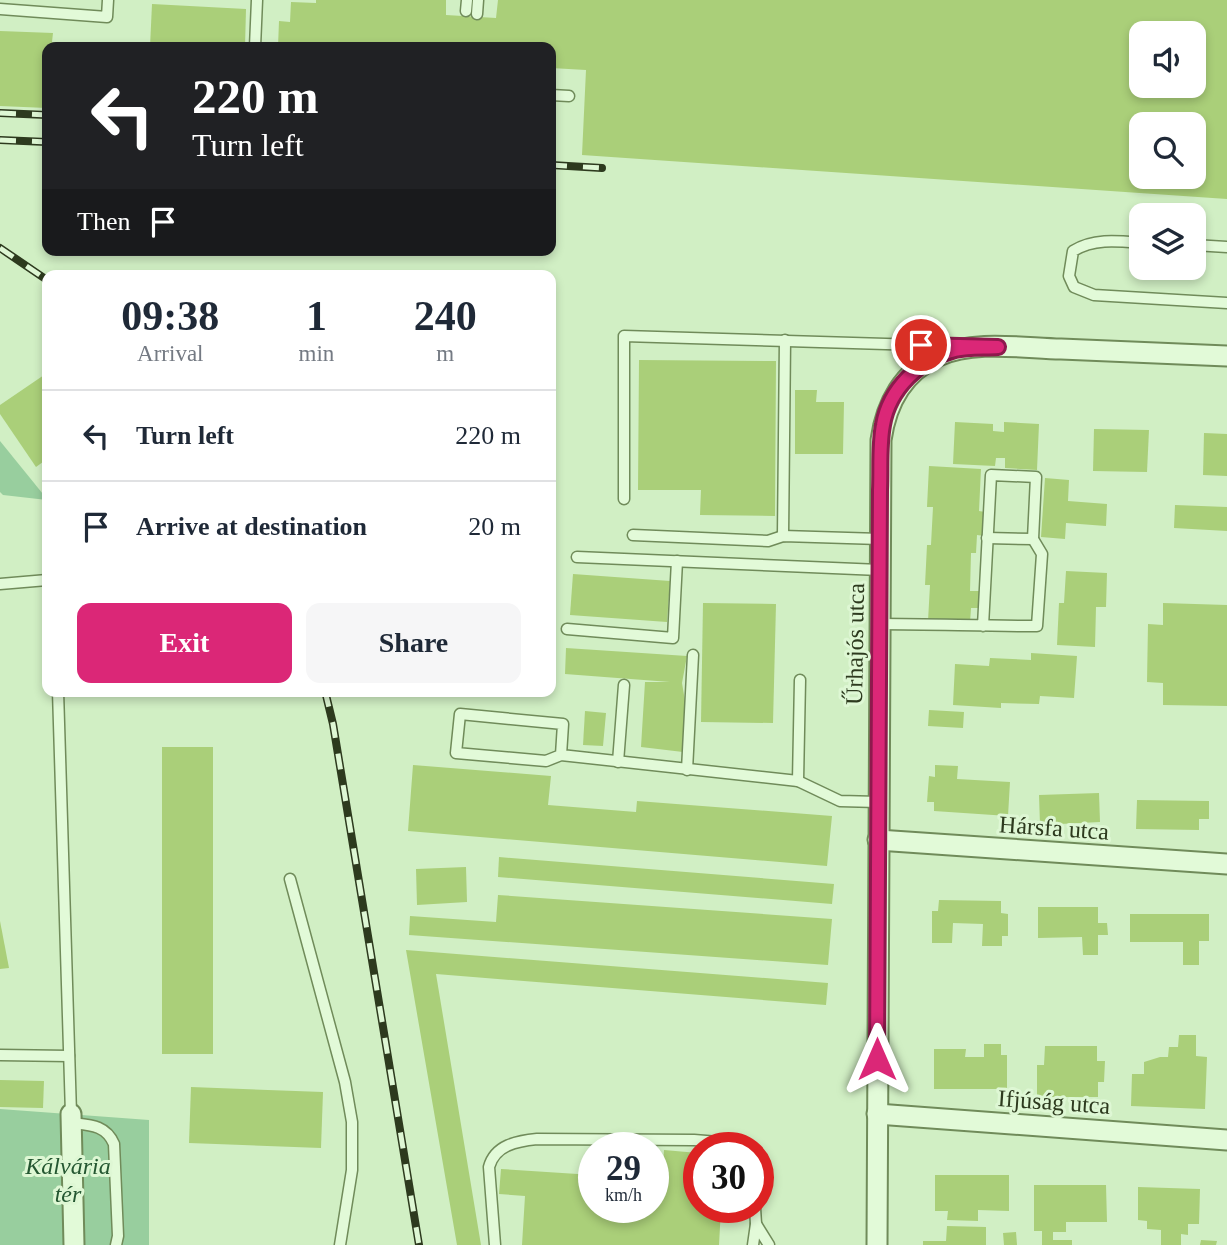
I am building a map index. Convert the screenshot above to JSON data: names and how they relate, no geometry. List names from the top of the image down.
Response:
{
  "streets": {
    "street": ["Űrhajós utca", "Hársfa utca", "Ifjúság utca"]
  },
  "crossings": [
    ["Űrhajós utca", "Hársfa utca"],
    ["Űrhajós utca", "Ifjúság utca"]
  ],
  "parks": ["Kálvária tér"],
  "page": {
    "turn": ["220 m", "Turn left"],
    "then": "Then",
    "eta": [
      "09:38",
      "Arrival",
      "1",
      "min",
      "240",
      "m"
    ],
    "list": [
      {
        "name": "Turn left",
        "value": "220 m"
      },
      {
        "name": "Arrive at destination",
        "value": "20 m"
      }
    ],
    "buttons": ["Exit", "Share"],
    "speed": "29 km/h",
    "limit": "30"
  }
}
